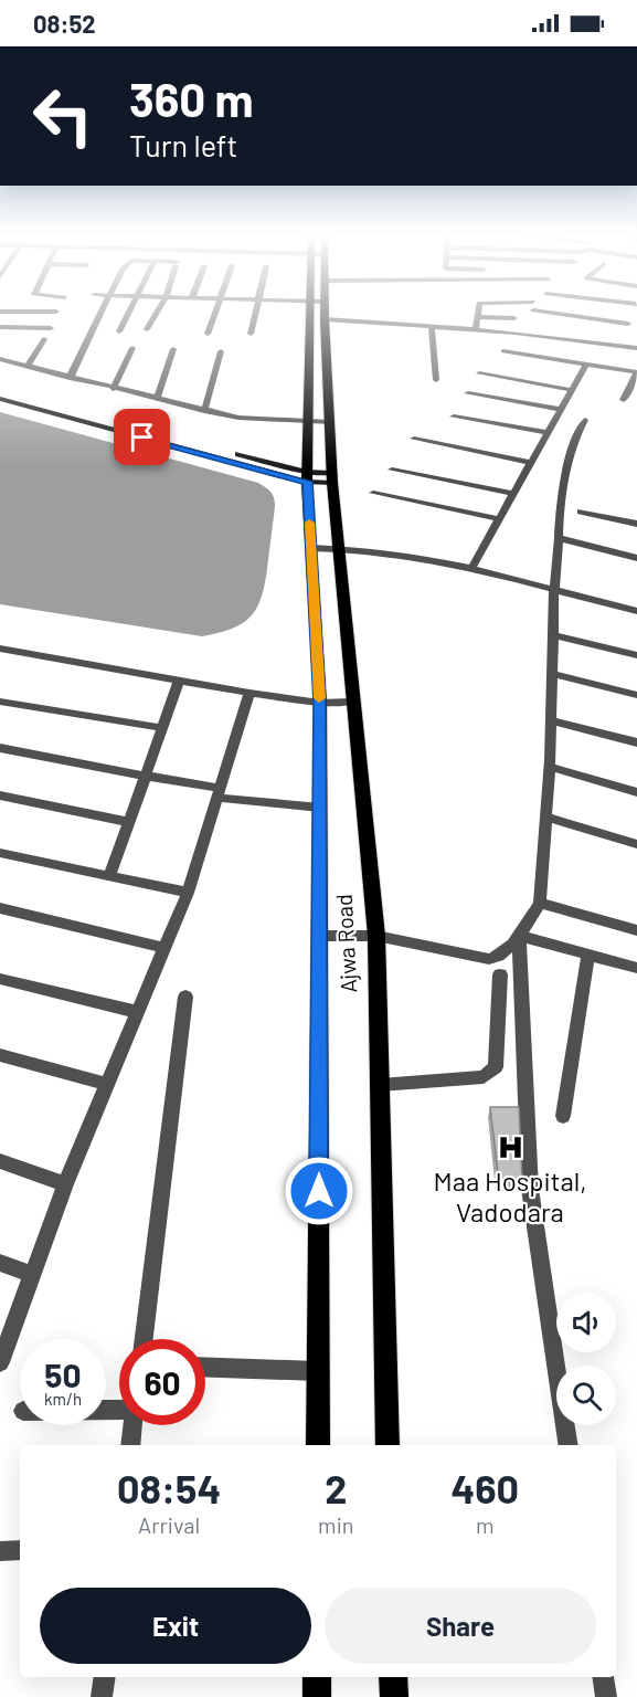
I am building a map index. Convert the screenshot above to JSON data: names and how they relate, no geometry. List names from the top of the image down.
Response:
{
  "streets": {
    "main road": ["Ajwa Road"]
  },
  "places": {
    "hospital": ["Maa Hospital, Vadodara"]
  },
  "page": {
    "status": "08:52",
    "turn": ["360 m", "Turn left"],
    "speed": "50 km/h",
    "limit": "60",
    "eta": [
      "08:54",
      "Arrival",
      "2",
      "min",
      "460",
      "m"
    ],
    "buttons": ["Exit", "Share"]
  }
}
